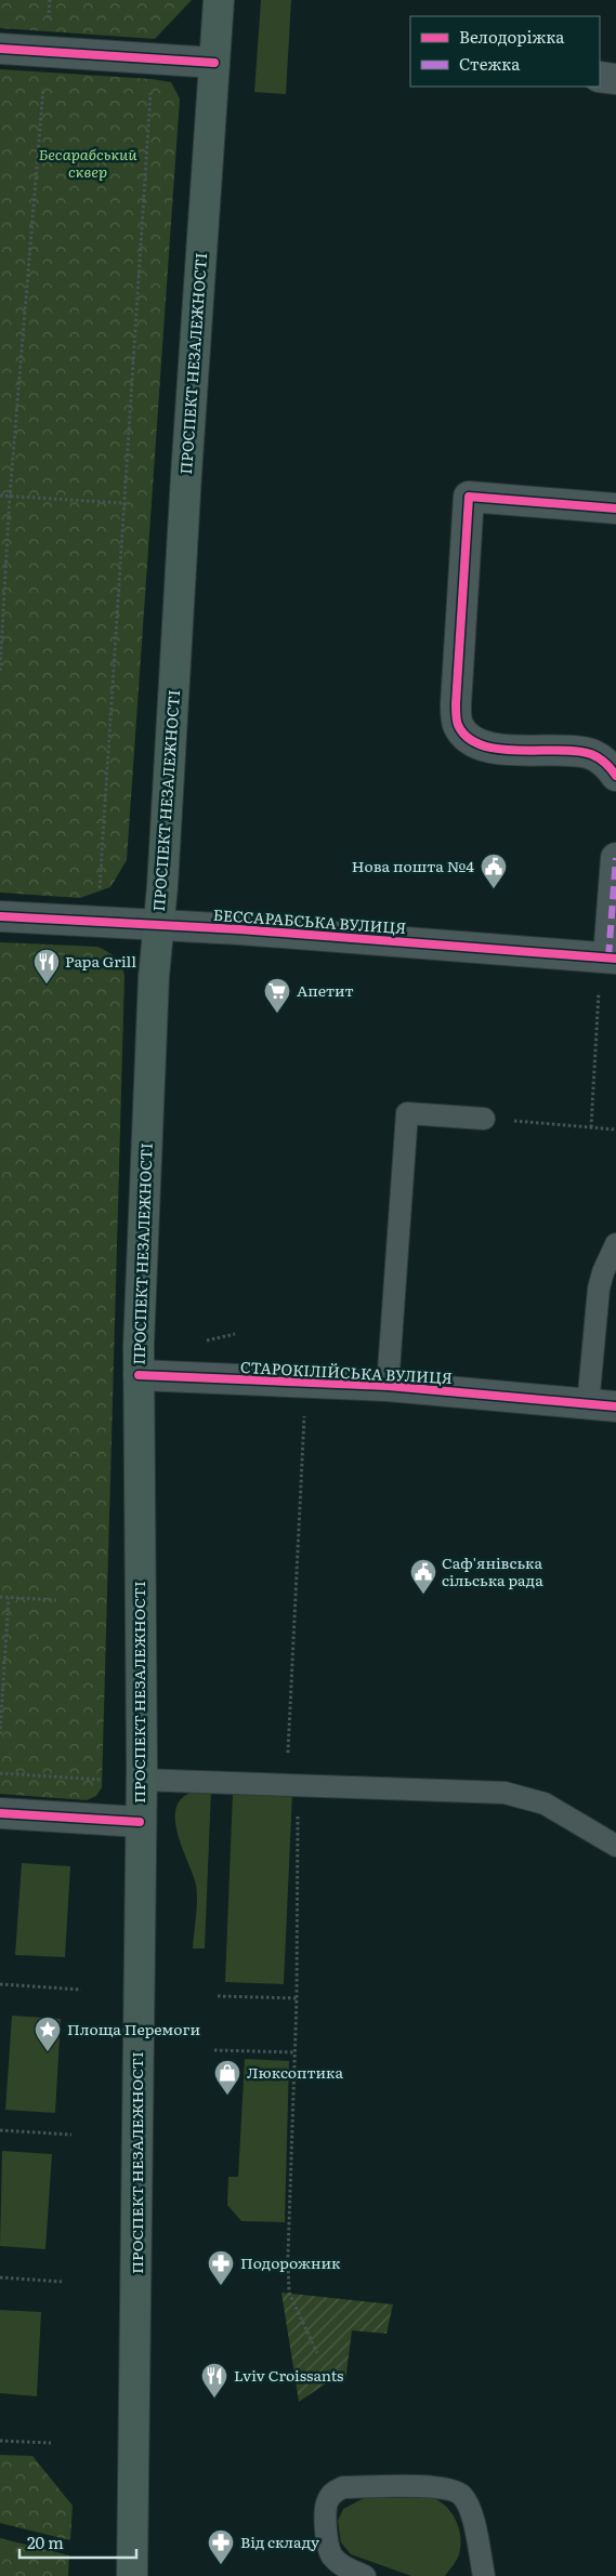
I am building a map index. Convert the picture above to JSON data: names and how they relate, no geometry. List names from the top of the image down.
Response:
{
  "streets": {
    "main road": ["ПРОСПЕКТ НЕЗАЛЕЖНОСТІ"],
    "street": ["БЕССАРАБСЬКА ВУЛИЦЯ", "СТАРОКІЛІЙСЬКА ВУЛИЦЯ"]
  },
  "crossings": [
    ["ПРОСПЕКТ НЕЗАЛЕЖНОСТІ", "БЕССАРАБСЬКА ВУЛИЦЯ"],
    ["ПРОСПЕКТ НЕЗАЛЕЖНОСТІ", "СТАРОКІЛІЙСЬКА ВУЛИЦЯ"]
  ],
  "parks": ["Бесарабський сквер"],
  "places": {
    "public building": ["Нова пошта №4", "Саф'янівська сільська рада"],
    "restaurant": ["Papa Grill", "Lviv Croissants"],
    "supermarket": ["Апетит"],
    "place": ["Площа Перемоги"],
    "shop": ["Люксоптика"],
    "pharmacy": ["Подорожник", "Від складу"]
  },
  "legend": ["Велодоріжка", "Стежка"],
  "scale_bar": "20 m"
}
